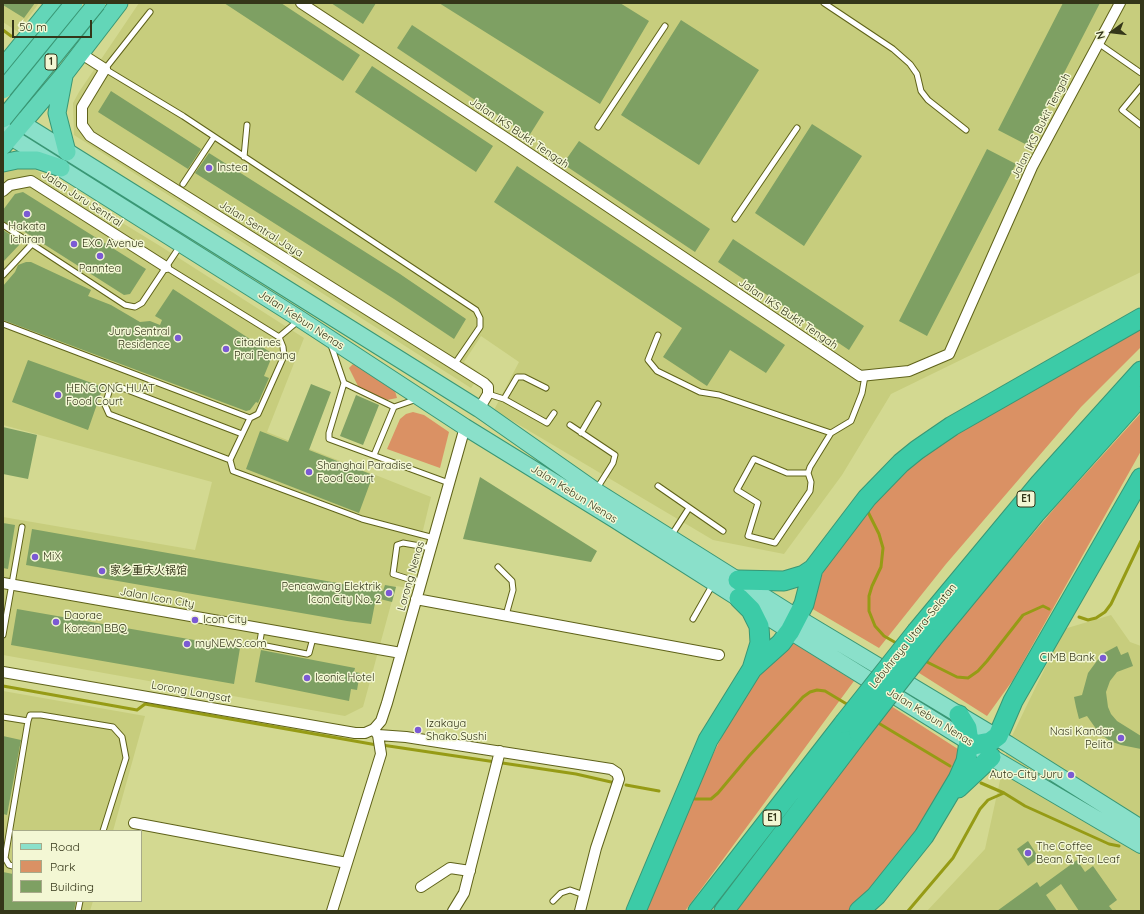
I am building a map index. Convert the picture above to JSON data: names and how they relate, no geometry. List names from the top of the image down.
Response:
{
  "streets": {
    "highway": ["1", "E1", "Lebuhraya Utara–Selatan"],
    "main road": ["Jalan Kebun Nenas"],
    "street": [
      "Jalan IKS Bukit Tengah",
      "Jalan Juru Sentral",
      "Jalan Sentral Jaya",
      "Lorong Nenas",
      "Jalan Icon City",
      "Lorong Langsat"
    ]
  },
  "crossings": [
    ["Jalan Kebun Nenas", "Lorong Nenas"],
    ["Lorong Nenas", "Jalan Icon City"],
    ["Lorong Nenas", "Lorong Langsat"]
  ],
  "places": [
    "Instea",
    "Hakata Ichiran",
    "EXO Avenue",
    "Panntea",
    "Juru Sentral Residence",
    "Citadines Prai Penang",
    "HENG ONG HUAT Food Court",
    "Shanghai Paradise Food Court",
    "MiX",
    "家乡重庆火锅馆",
    "Pencawang Elektrik Icon City No. 2",
    "Icon City",
    "Daorae Korean BBQ",
    "myNEWS.com",
    "CIMB Bank",
    "Iconic Hotel",
    "Izakaya Shako Sushi",
    "Nasi Kandar Pelita",
    "Auto-City Juru",
    "The Coffee Bean & Tea Leaf"
  ],
  "legend": ["Road", "Park", "Building"],
  "scale_bar": "50 m",
  "north": "left"
}
